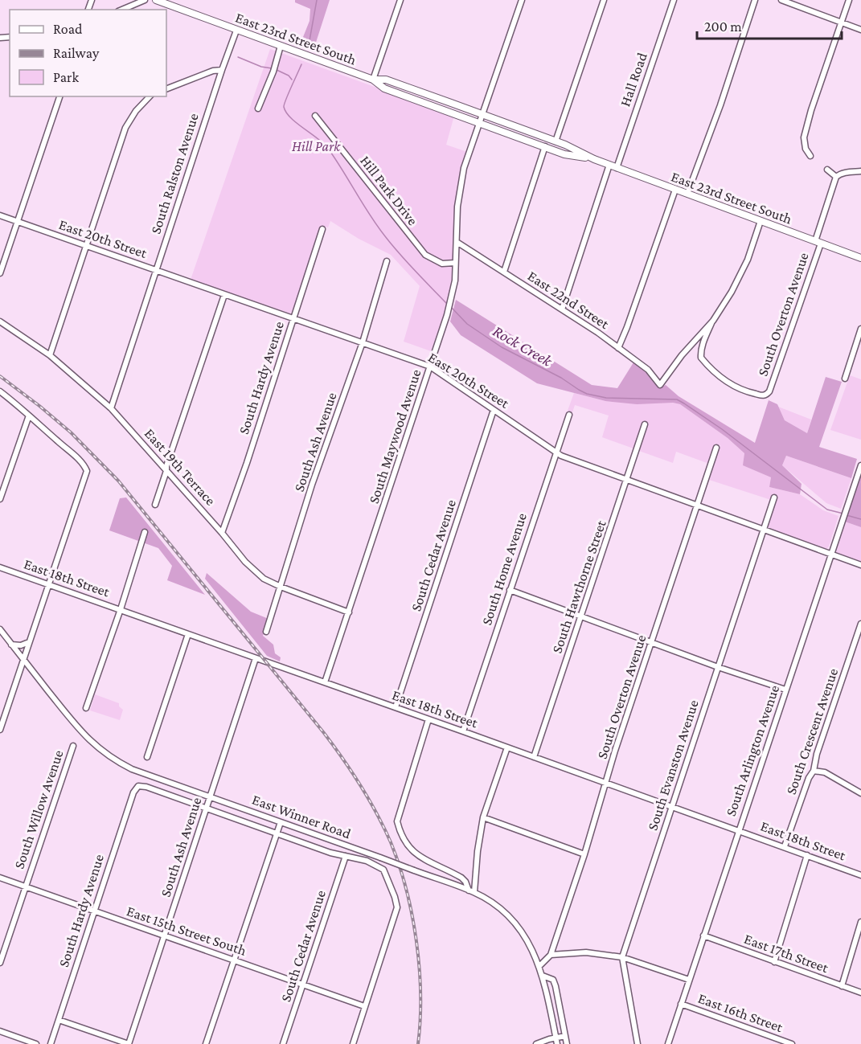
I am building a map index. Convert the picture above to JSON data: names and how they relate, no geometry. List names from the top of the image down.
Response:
{
  "streets": {
    "main road": ["East 23rd Street South"],
    "street": [
      "Hall Road",
      "South Ralston Avenue",
      "Hill Park Drive",
      "East 20th Street",
      "East 22nd Street",
      "South Overton Avenue",
      "South Hardy Avenue",
      "South Maywood Avenue",
      "South Ash Avenue",
      "East 19th Terrace",
      "South Cedar Avenue",
      "South Home Avenue",
      "East 18th Street",
      "South Hawthorne Street",
      "South Crescent Avenue",
      "South Arlington Avenue",
      "South Evanston Avenue",
      "South Willow Avenue",
      "East Winner Road",
      "East 15th Street South",
      "East 17th Street",
      "East 16th Street"
    ]
  },
  "crossings": [
    ["East 23rd Street South", "Hall Road"],
    ["East 23rd Street South", "South Ralston Avenue"],
    ["East 23rd Street South", "South Overton Avenue"],
    ["East 23rd Street South", "South Maywood Avenue"],
    ["South Ralston Avenue", "East 20th Street"],
    ["South Ralston Avenue", "East 19th Terrace"],
    ["Hill Park Drive", "South Maywood Avenue"],
    ["East 20th Street", "South Overton Avenue"],
    ["East 20th Street", "South Hardy Avenue"],
    ["East 20th Street", "South Maywood Avenue"],
    ["East 20th Street", "South Ash Avenue"],
    ["East 20th Street", "South Cedar Avenue"],
    ["East 20th Street", "South Home Avenue"],
    ["East 20th Street", "South Hawthorne Street"],
    ["East 20th Street", "South Arlington Avenue"],
    ["East 20th Street", "South Evanston Avenue"],
    ["East 22nd Street", "South Overton Avenue"],
    ["East 22nd Street", "South Maywood Avenue"],
    ["South Overton Avenue", "East 18th Street"],
    ["South Overton Avenue", "East 16th Street"],
    ["South Hardy Avenue", "South Ash Avenue"],
    ["South Hardy Avenue", "East 19th Terrace"],
    ["South Hardy Avenue", "East 15th Street South"],
    ["South Maywood Avenue", "East 19th Terrace"],
    ["South Maywood Avenue", "East 18th Street"],
    ["South Ash Avenue", "East 19th Terrace"],
    ["South Ash Avenue", "East 18th Street"],
    ["South Ash Avenue", "East Winner Road"],
    ["South Ash Avenue", "East 15th Street South"],
    ["South Cedar Avenue", "East 18th Street"],
    ["South Cedar Avenue", "East 15th Street South"],
    ["South Home Avenue", "East 18th Street"],
    ["East 18th Street", "South Hawthorne Street"],
    ["East 18th Street", "South Crescent Avenue"],
    ["East 18th Street", "South Arlington Avenue"],
    ["East 18th Street", "South Evanston Avenue"],
    ["South Arlington Avenue", "East 17th Street"],
    ["South Arlington Avenue", "East 16th Street"],
    ["South Evanston Avenue", "East 16th Street"],
    ["South Willow Avenue", "East 15th Street South"]
  ],
  "water": ["Rock Creek"],
  "parks": ["Hill Park"],
  "legend": ["Road", "Railway", "Park"],
  "scale_bar": "200 m"
}
